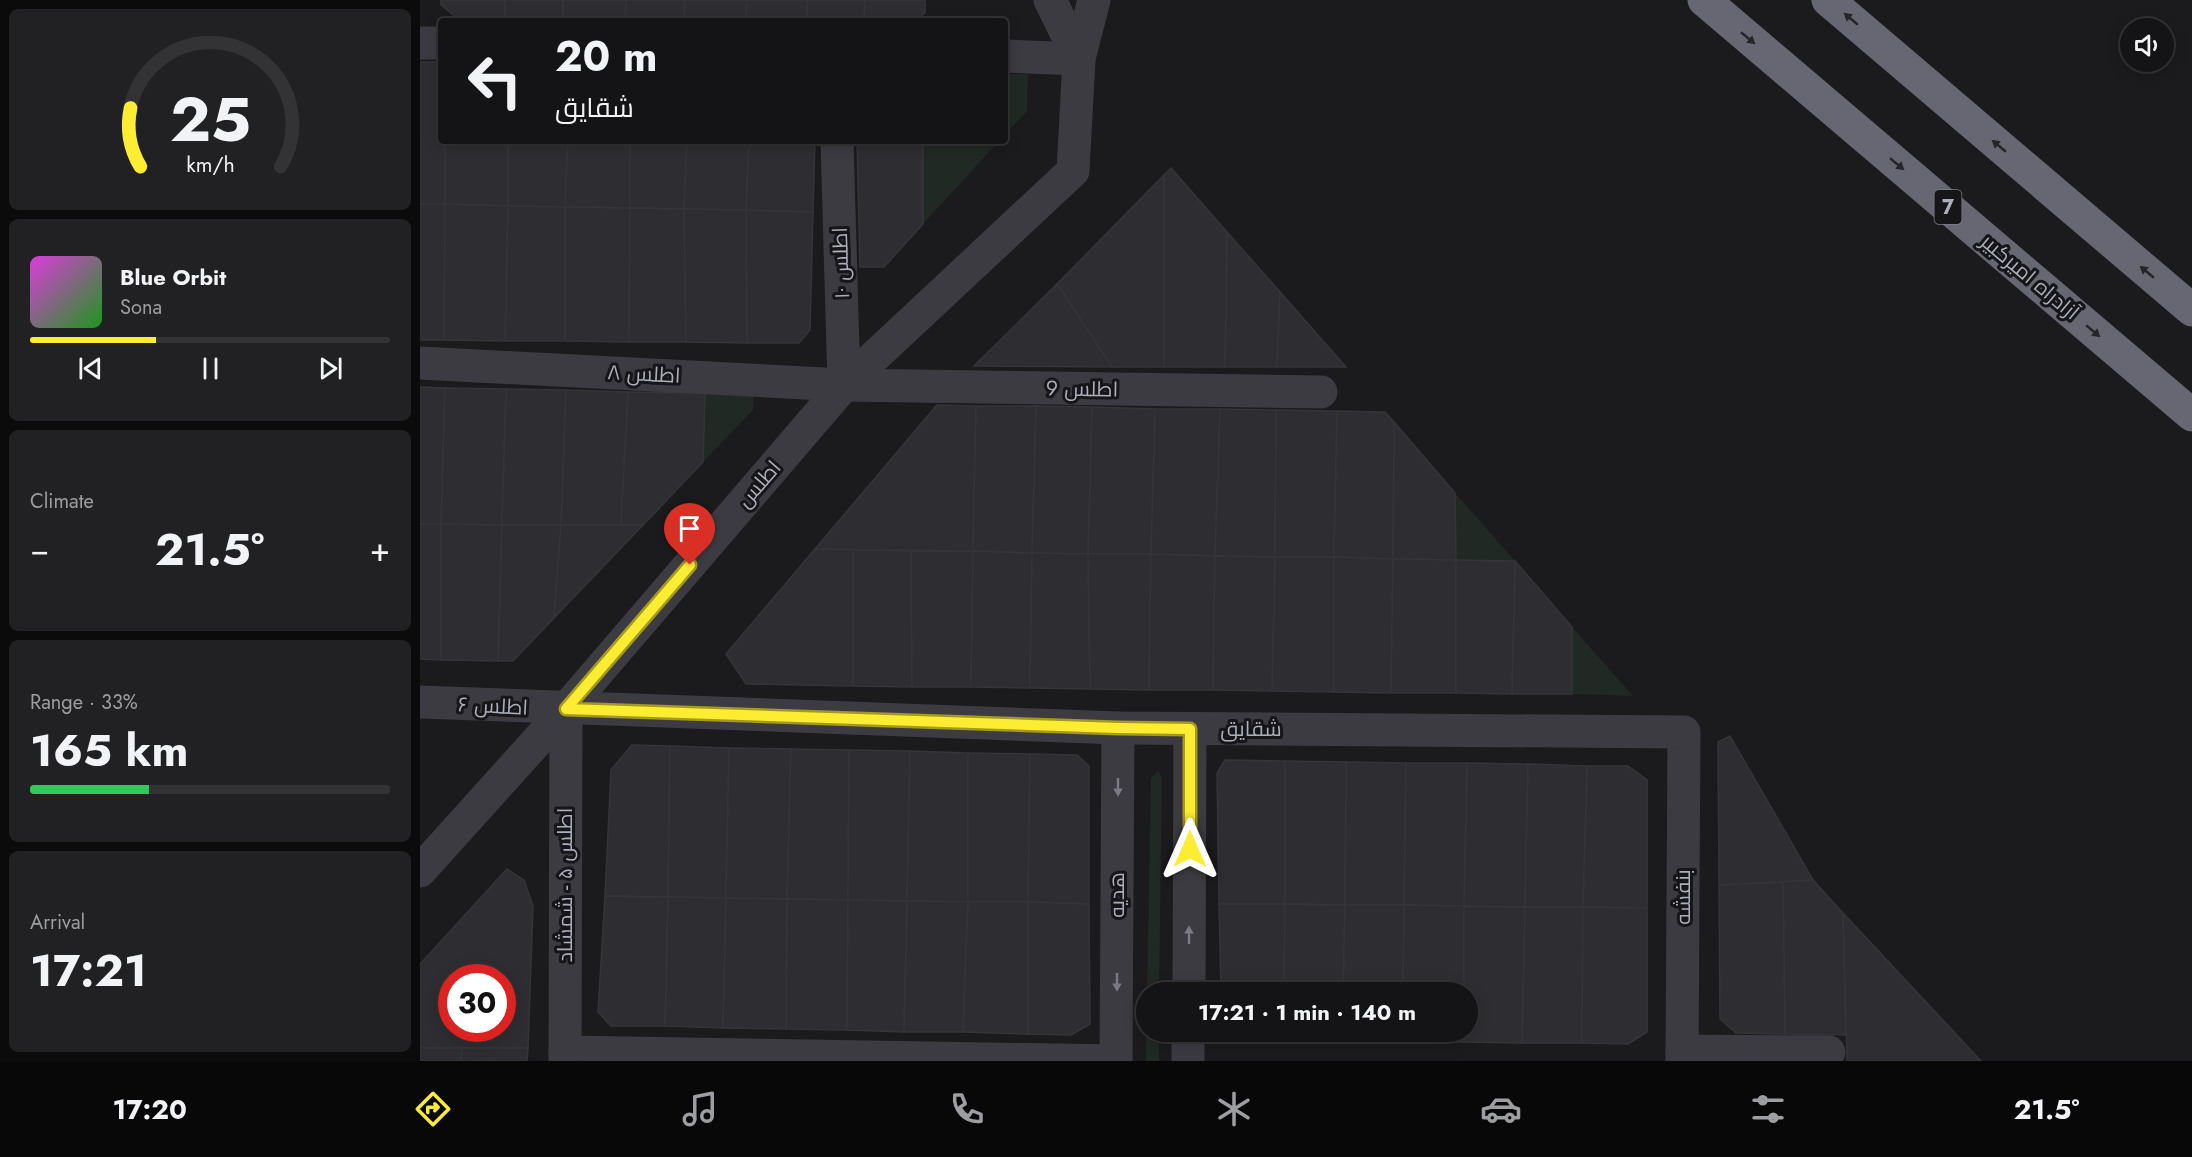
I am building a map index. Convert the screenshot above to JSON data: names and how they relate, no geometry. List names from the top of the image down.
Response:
{
  "streets": {
    "highway": ["7", "آزادراه امیرکبیر"],
    "street": [
      "اطلس ۱۰",
      "اطلس ۸",
      "اطلس 9",
      "اطلس",
      "اطلس ۶",
      "شقایق",
      "اطلس ۵ - شمشاد",
      "هدیه",
      "بنفشه"
    ]
  },
  "crossings": [
    ["اطلس ۱۰", "اطلس ۸"],
    ["اطلس ۱۰", "اطلس 9"],
    ["اطلس ۱۰", "اطلس"],
    ["اطلس ۸", "اطلس 9"],
    ["اطلس ۸", "اطلس"],
    ["اطلس 9", "اطلس"],
    ["اطلس", "اطلس ۶"],
    ["اطلس", "شقایق"],
    ["اطلس", "اطلس ۵ - شمشاد"],
    ["اطلس ۶", "شقایق"],
    ["اطلس ۶", "اطلس ۵ - شمشاد"],
    ["شقایق", "اطلس ۵ - شمشاد"],
    ["شقایق", "هدیه"],
    ["شقایق", "بنفشه"]
  ],
  "page": {
    "turn": ["20 m", "شقایق"],
    "song": ["Blue Orbit", "Sona"],
    "tile": [
      "Climate",
      ["Range · 33%", "165 km"],
      ["Arrival", "17:21"]
    ],
    "heat": ["−", "21.5°", "+"],
    "limit": "30",
    "trip": "17:21 · 1 min · 140 m",
    "tabs": ["17:20", "21.5°"],
    "gauge": ["25", "km/h"]
  }
}
